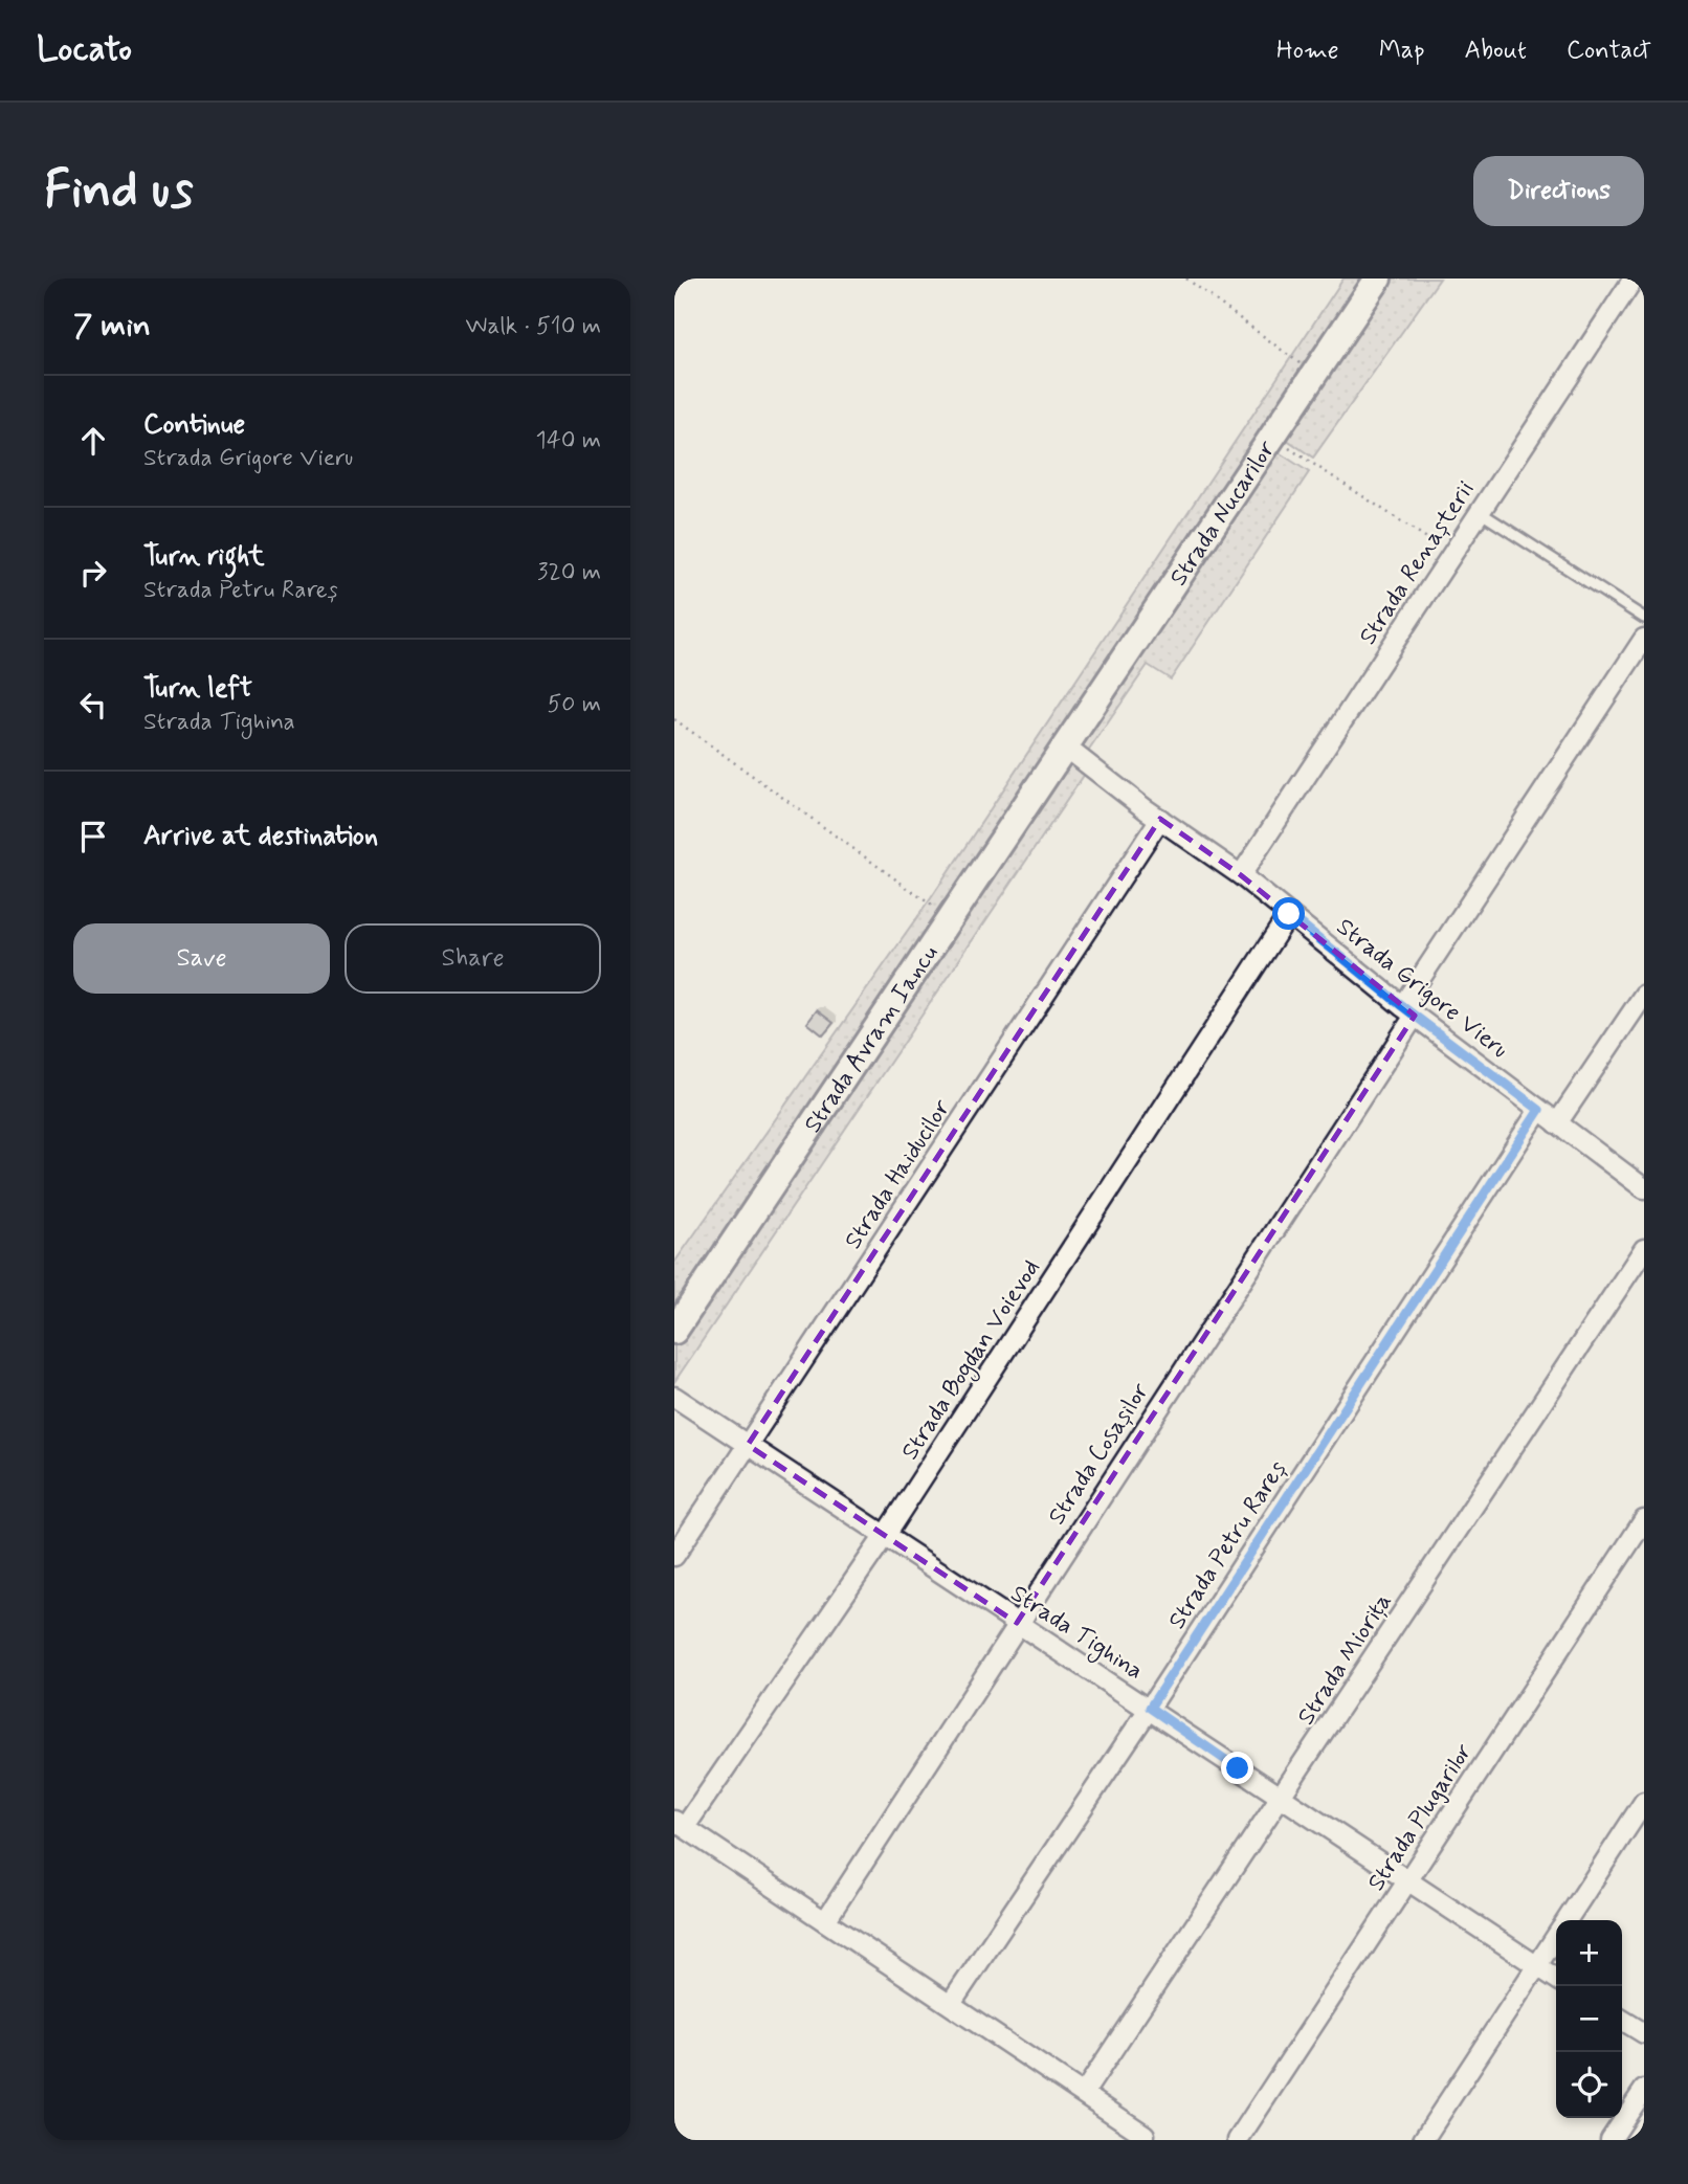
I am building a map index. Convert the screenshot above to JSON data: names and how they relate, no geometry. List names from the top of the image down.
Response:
{
  "streets": {
    "street": [
      "Strada Nucarilor",
      "Strada Renașterii",
      "Strada Grigore Vieru",
      "Strada Avram Iancu",
      "Strada Haiducilor",
      "Strada Bogdan Voievod",
      "Strada Cosașilor",
      "Strada Petru Rareș",
      "Strada Tighina",
      "Strada Miorița",
      "Strada Plugarilor"
    ]
  },
  "crossings": [
    ["Strada Nucarilor", "Strada Grigore Vieru"],
    ["Strada Nucarilor", "Strada Avram Iancu"],
    ["Strada Renașterii", "Strada Grigore Vieru"],
    ["Strada Grigore Vieru", "Strada Avram Iancu"],
    ["Strada Grigore Vieru", "Strada Haiducilor"],
    ["Strada Grigore Vieru", "Strada Bogdan Voievod"],
    ["Strada Grigore Vieru", "Strada Cosașilor"],
    ["Strada Grigore Vieru", "Strada Petru Rareș"],
    ["Strada Haiducilor", "Strada Tighina"],
    ["Strada Bogdan Voievod", "Strada Tighina"],
    ["Strada Cosașilor", "Strada Tighina"],
    ["Strada Petru Rareș", "Strada Tighina"],
    ["Strada Tighina", "Strada Miorița"],
    ["Strada Tighina", "Strada Plugarilor"]
  ],
  "page": {
    "header": "Locato",
    "nav": [
      "Home",
      "Map",
      "About",
      "Contact"
    ],
    "buttons": [
      "Directions",
      ["Save", "Share"]
    ],
    "title": "Find us",
    "heading": ["7 min", "Walk · 510 m"],
    "list": [
      ["Continue", "Strada Grigore Vieru", "140 m"],
      ["Turn right", "Strada Petru Rareș", "320 m"],
      ["Turn left", "Strada Tighina", "50 m"],
      "Arrive at destination"
    ],
    "map_buttons": ["+", "−"]
  }
}
